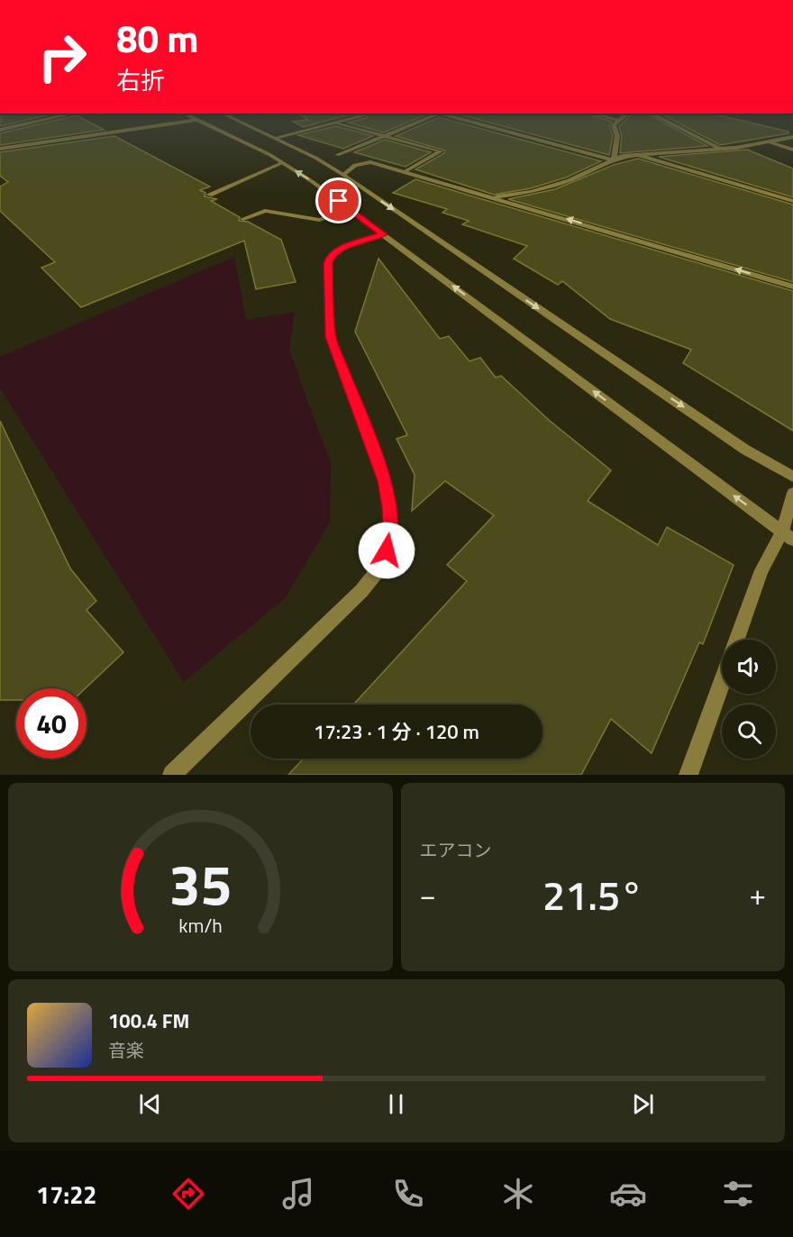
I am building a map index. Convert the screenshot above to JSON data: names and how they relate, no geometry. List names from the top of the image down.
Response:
{
  "page": {
    "turn": ["80 m", "右折"],
    "limit": "40",
    "trip": "17:23 · 1 分 · 120 m",
    "tile": "エアコン",
    "heat": ["−", "21.5°", "+"],
    "song": ["100.4 FM", "音楽"],
    "tabs": "17:22",
    "gauge": ["35", "km/h"]
  }
}
